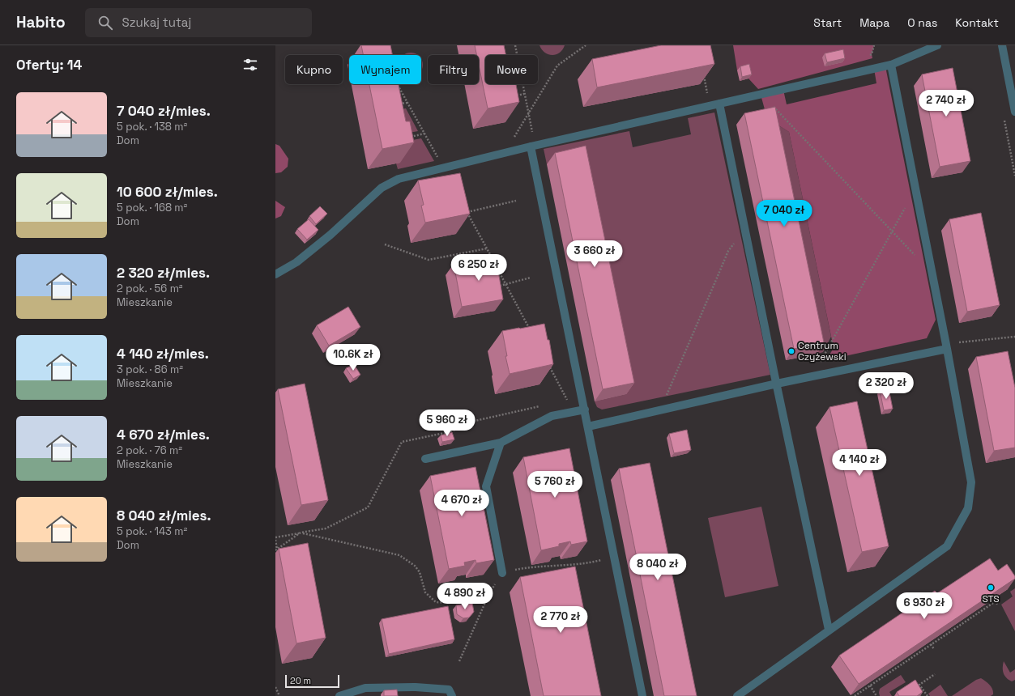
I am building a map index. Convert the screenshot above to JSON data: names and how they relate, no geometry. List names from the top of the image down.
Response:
{
  "places": ["Centrum Czyżewski", "STS"],
  "scale_bar": "20 m",
  "page": {
    "header": "Habito",
    "search": "Szukaj tutaj",
    "nav": [
      "Start",
      "Mapa",
      "O nas",
      "Kontakt"
    ],
    "heading": "Oferty: 14",
    "chip": [
      "Kupno",
      "Wynajem",
      "Filtry",
      "Nowe"
    ],
    "list": [
      {
        "name": "7 040 zł/mies.",
        "note": "5 pok. · 138 m² · Dom"
      },
      {
        "name": "10 600 zł/mies.",
        "note": "5 pok. · 168 m² · Dom"
      },
      {
        "name": "2 320 zł/mies.",
        "note": "2 pok. · 56 m² · Mieszkanie"
      },
      {
        "name": "4 140 zł/mies.",
        "note": "3 pok. · 86 m² · Mieszkanie"
      },
      {
        "name": "4 670 zł/mies.",
        "note": "2 pok. · 76 m² · Mieszkanie"
      },
      {
        "name": "8 040 zł/mies.",
        "note": "5 pok. · 143 m² · Dom"
      }
    ],
    "price": [
      "2 740 zł",
      "7 040 zł",
      "3 660 zł",
      "6 250 zł",
      "10.6K zł",
      "2 320 zł",
      "5 960 zł",
      "4 140 zł",
      "5 760 zł",
      "4 670 zł",
      "8 040 zł",
      "4 890 zł",
      "6 930 zł",
      "2 770 zł"
    ],
    "scale": "20 m"
  }
}
